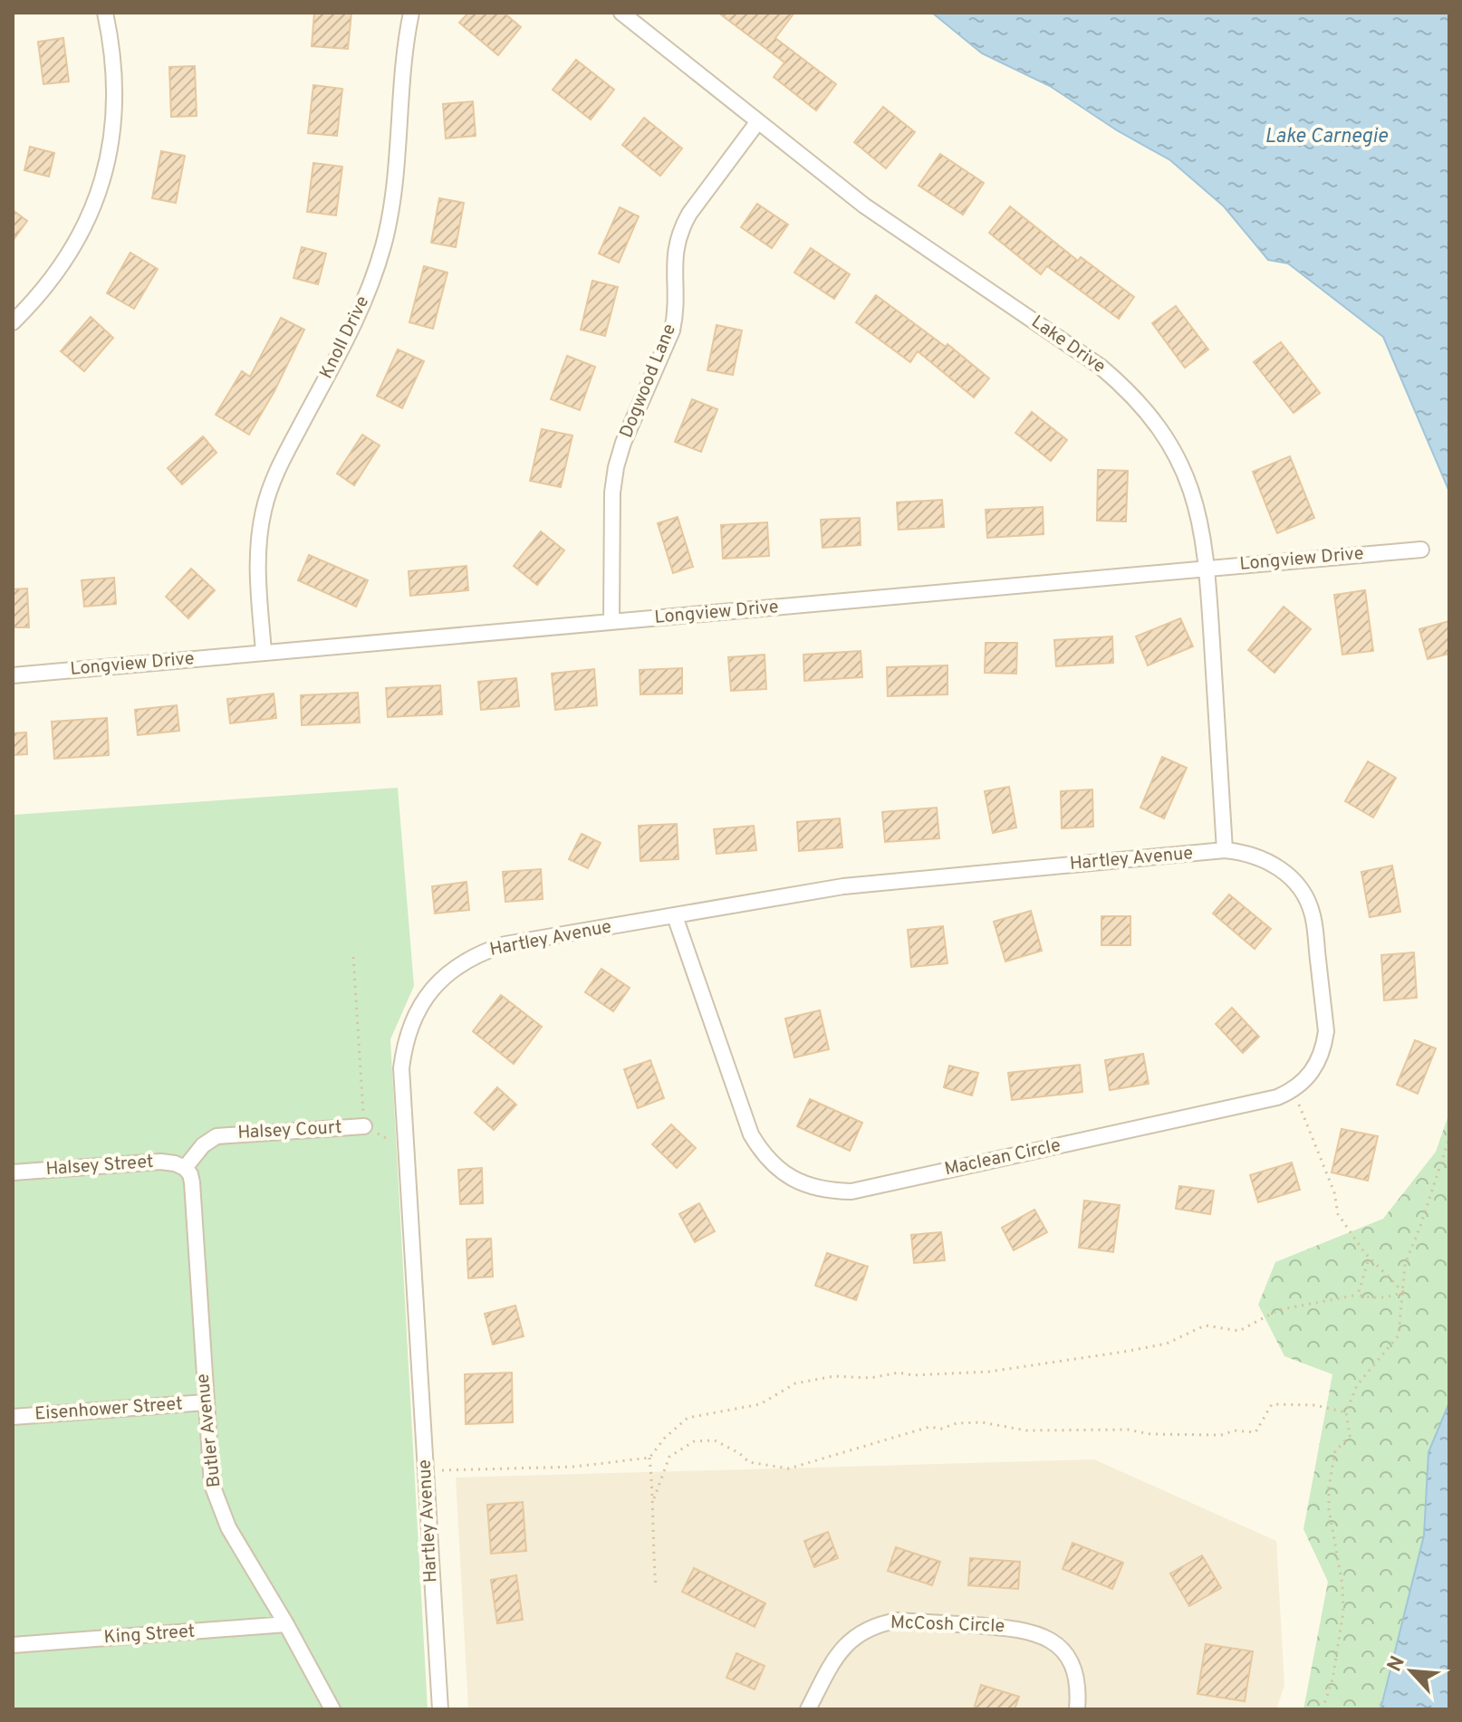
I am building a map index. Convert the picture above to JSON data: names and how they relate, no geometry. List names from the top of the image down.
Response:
{
  "streets": {
    "street": [
      "Knoll Drive",
      "Lake Drive",
      "Dogwood Lane",
      "Longview Drive",
      "Hartley Avenue",
      "Halsey Court",
      "Maclean Circle",
      "Halsey Street",
      "Eisenhower Street",
      "Butler Avenue",
      "McCosh Circle",
      "King Street"
    ]
  },
  "crossings": [
    ["Knoll Drive", "Longview Drive"],
    ["Lake Drive", "Dogwood Lane"],
    ["Lake Drive", "Longview Drive"],
    ["Lake Drive", "Hartley Avenue"],
    ["Dogwood Lane", "Longview Drive"],
    ["Hartley Avenue", "Maclean Circle"],
    ["Halsey Court", "Halsey Street"],
    ["Halsey Court", "Butler Avenue"],
    ["Halsey Street", "Butler Avenue"],
    ["Eisenhower Street", "Butler Avenue"],
    ["Butler Avenue", "King Street"]
  ],
  "water": ["Lake Carnegie"],
  "north": "top left"
}
